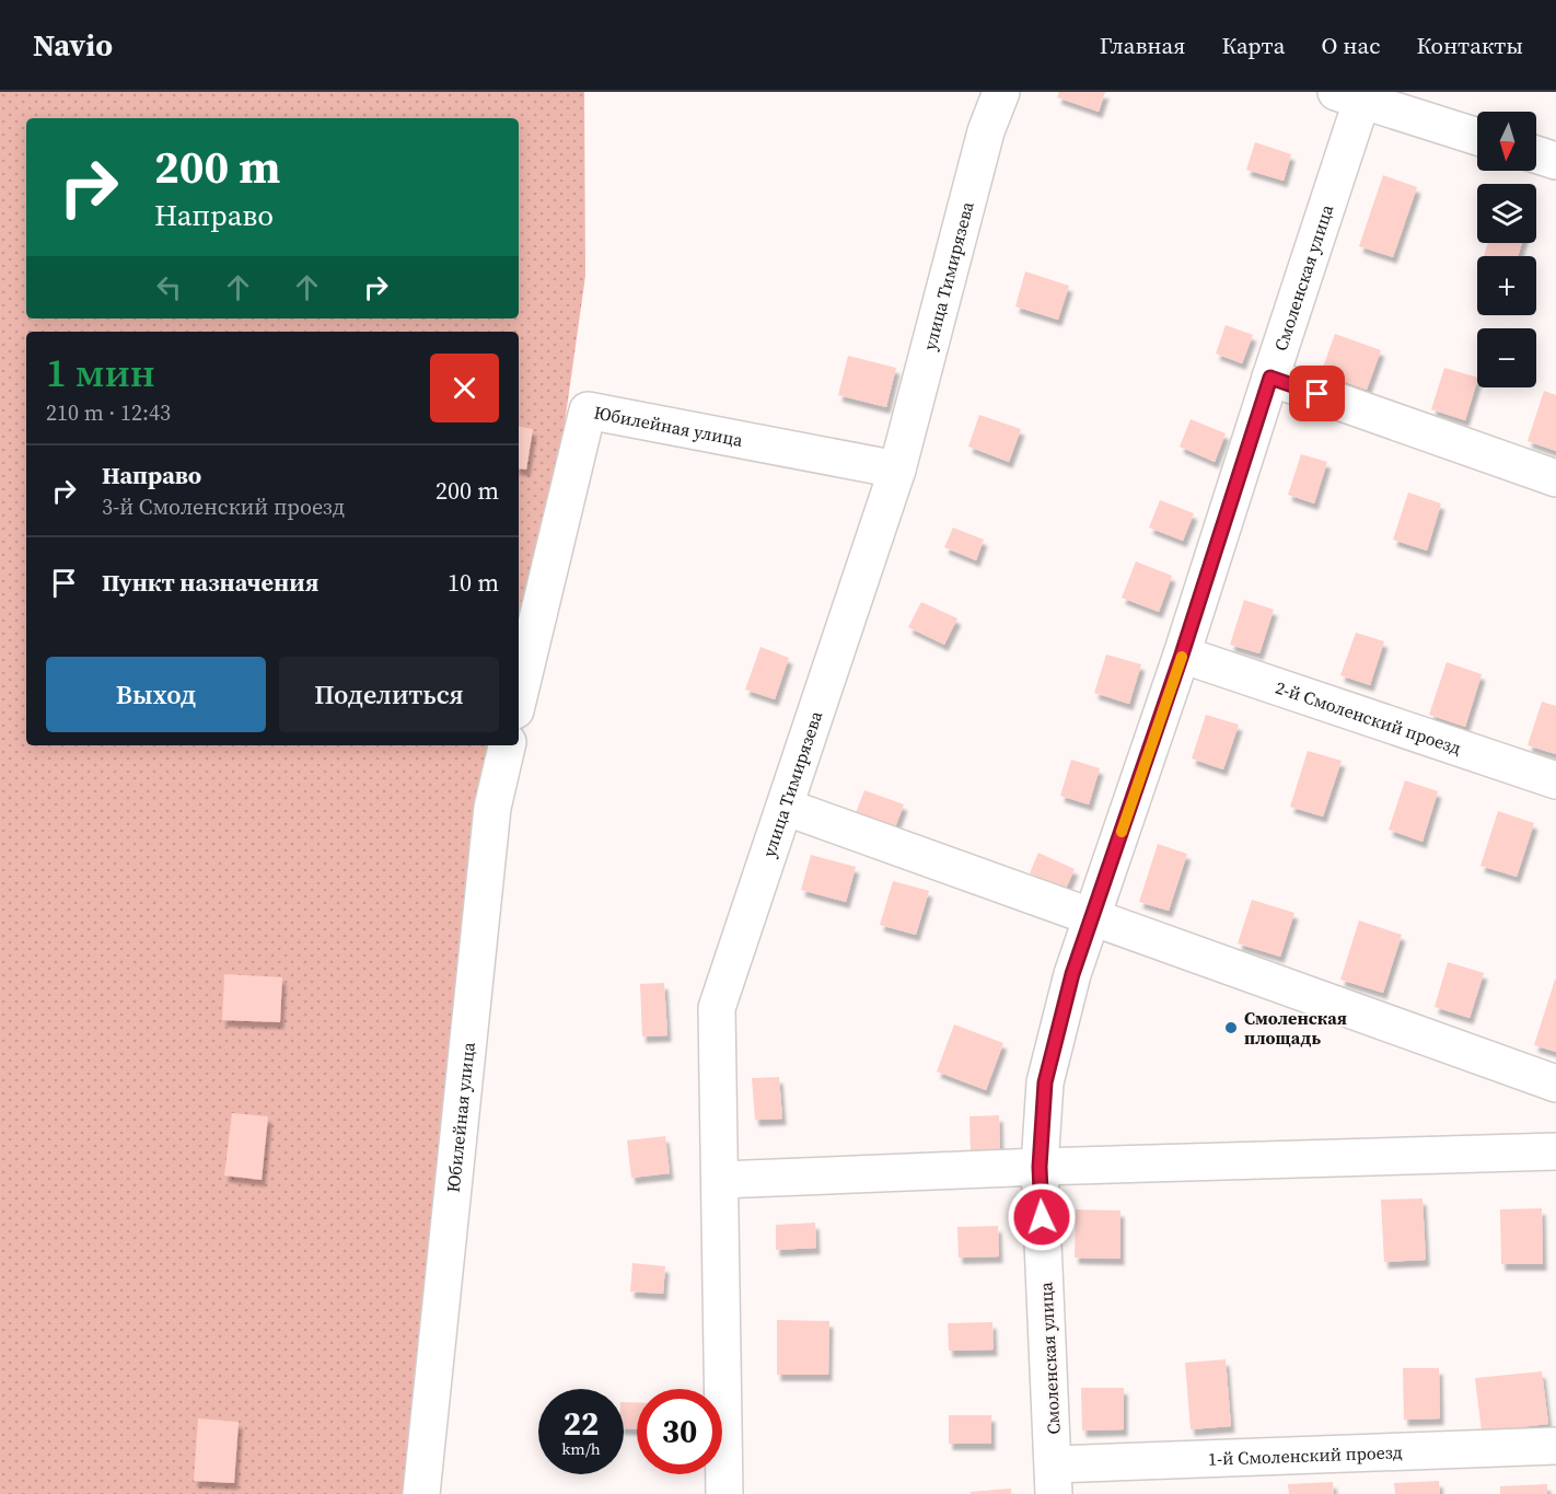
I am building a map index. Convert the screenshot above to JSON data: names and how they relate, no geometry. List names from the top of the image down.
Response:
{
  "streets": {
    "street": [
      "улица Тимирязева",
      "Смоленская улица",
      "Юбилейная улица",
      "2-й Смоленский проезд",
      "1-й Смоленский проезд"
    ]
  },
  "crossings": [
    ["улица Тимирязева", "Юбилейная улица"],
    ["Смоленская улица", "2-й Смоленский проезд"],
    ["Смоленская улица", "1-й Смоленский проезд"]
  ],
  "places": ["Смоленская площадь"],
  "north": "bottom",
  "page": {
    "header": "Navio",
    "nav": [
      "Главная",
      "Карта",
      "О нас",
      "Контакты"
    ],
    "map_buttons": ["+", "−"],
    "turn": ["200 m", "Направо"],
    "heading": ["1 мин", "210 m · 12:43"],
    "list": [
      {
        "name": "Направо",
        "note": "3-й Смоленский проезд",
        "value": "200 m"
      },
      {
        "name": "Пункт назначения",
        "value": "10 m"
      }
    ],
    "buttons": ["Выход", "Поделиться"],
    "speed": "22 km/h",
    "limit": "30"
  }
}
